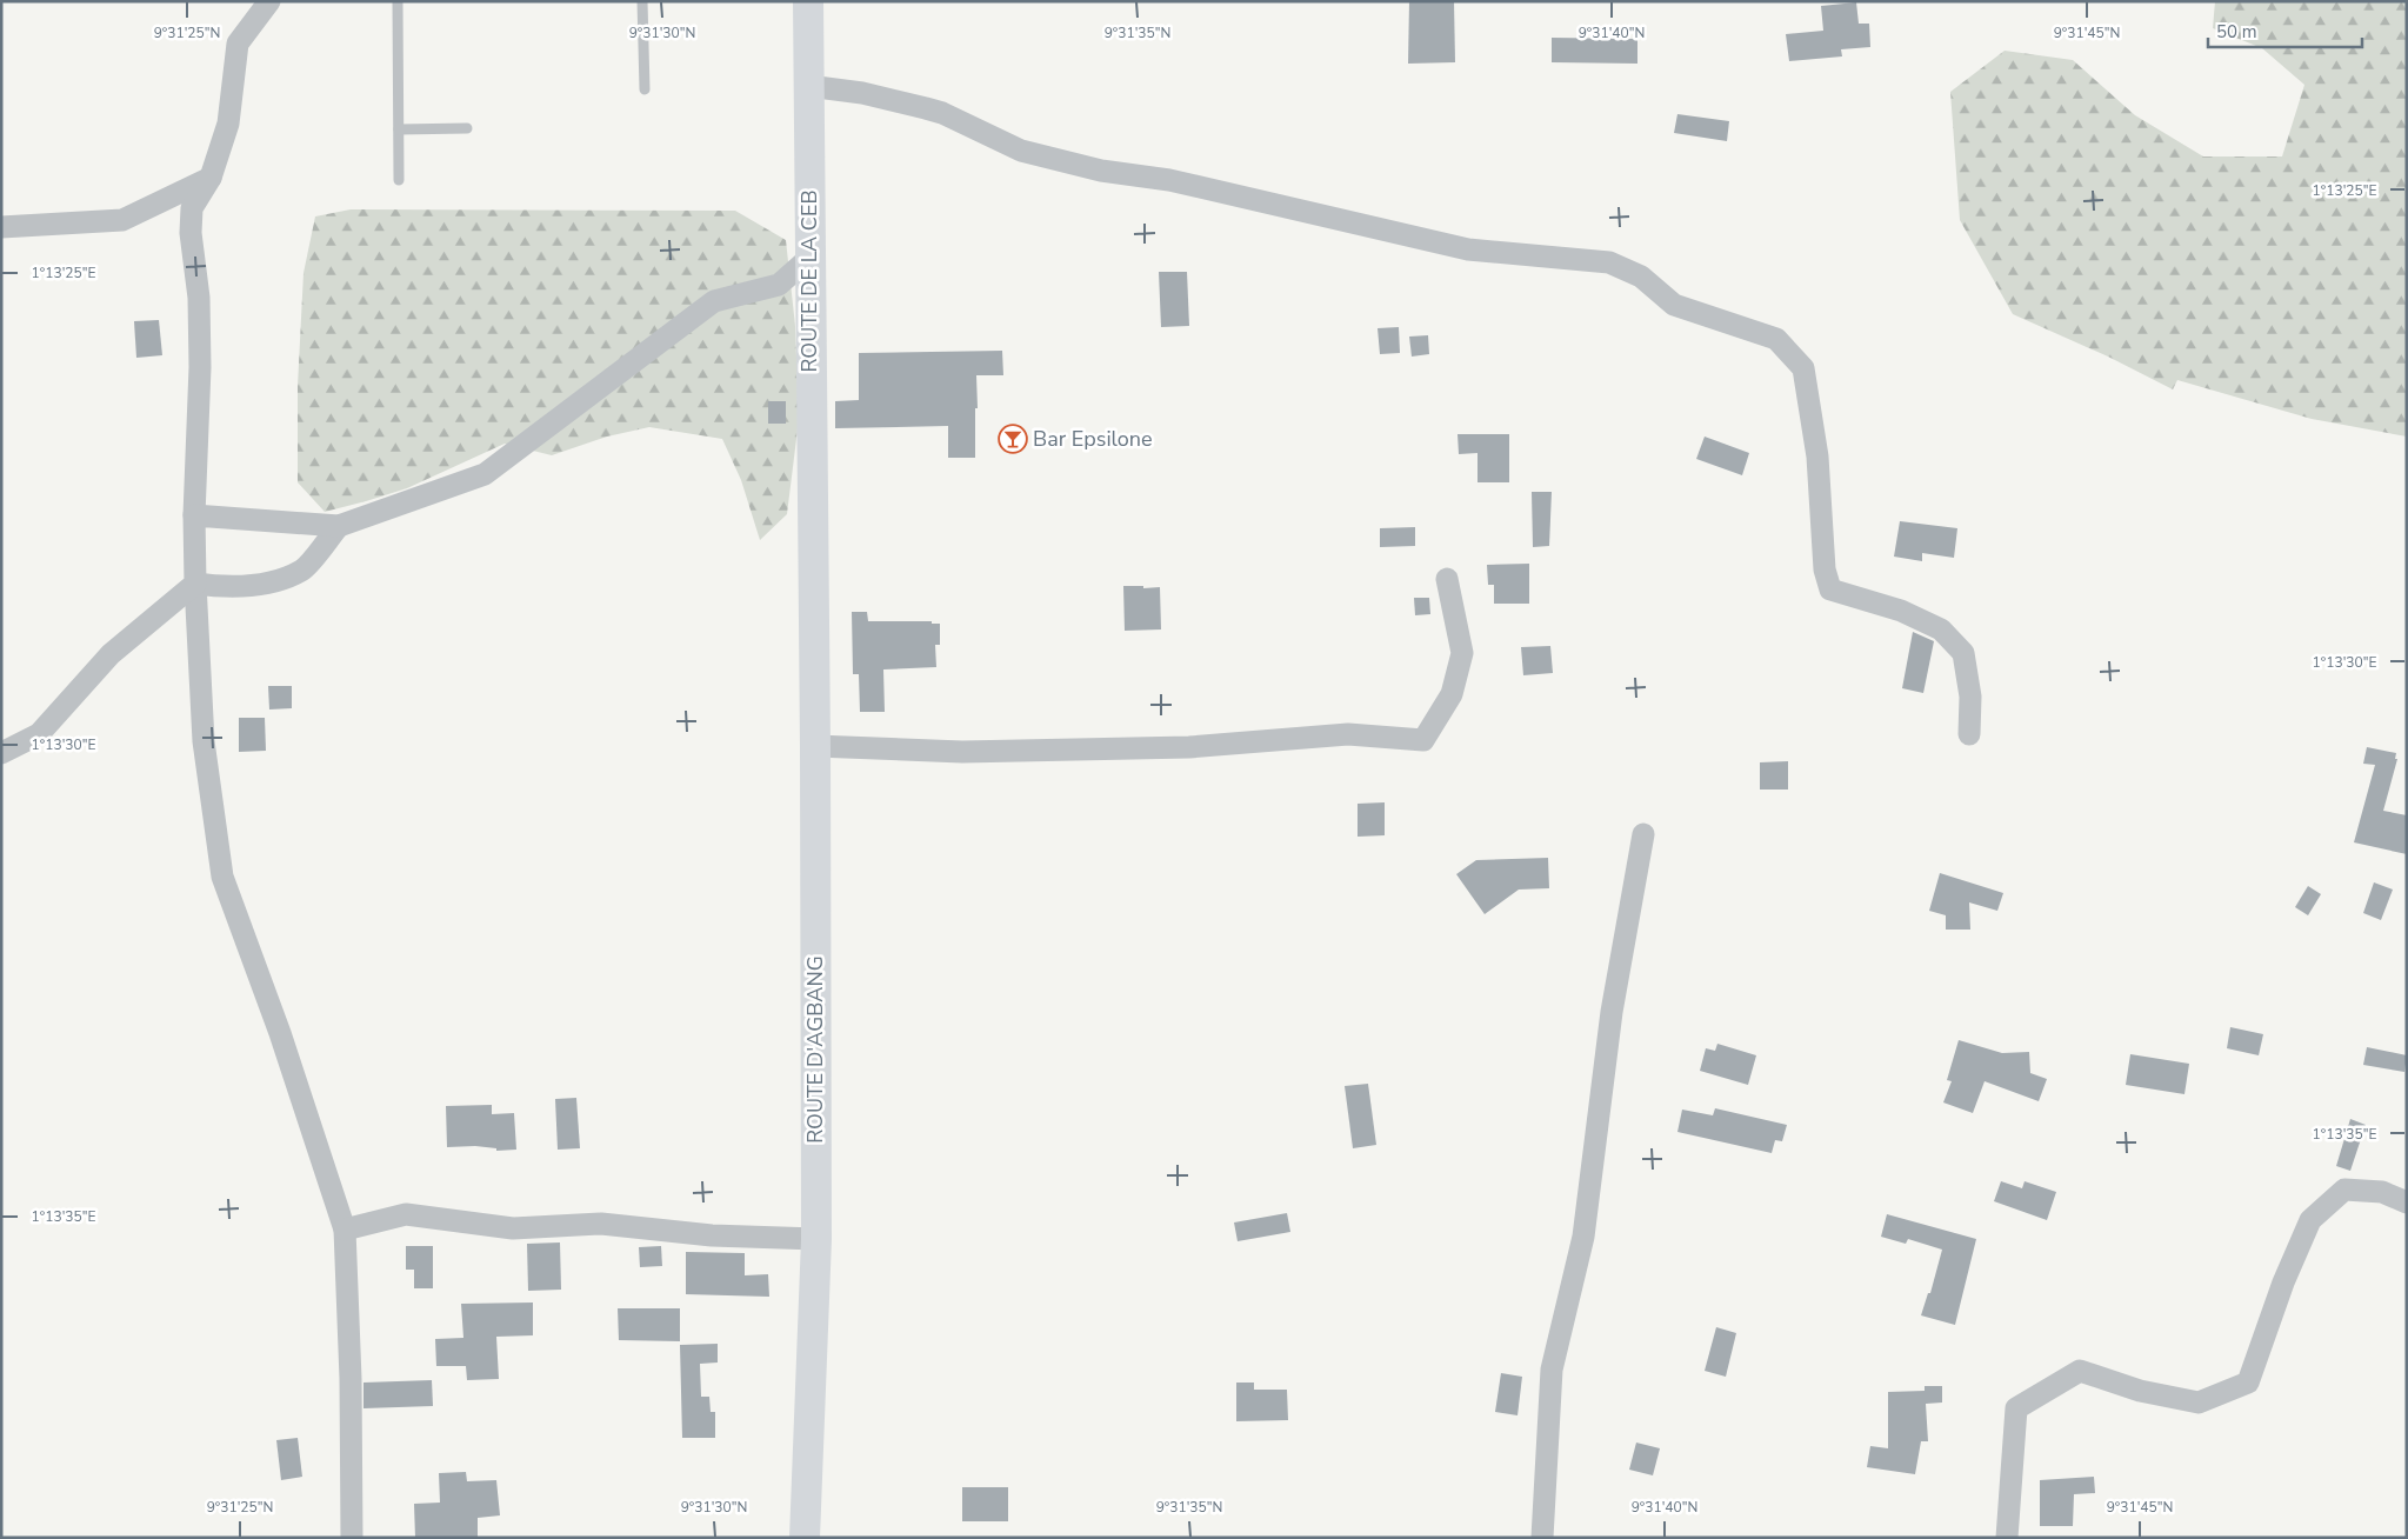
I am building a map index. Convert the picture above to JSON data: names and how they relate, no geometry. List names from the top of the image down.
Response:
{
  "streets": {
    "main road": ["ROUTE DE LA CEB", "ROUTE D'AGBANG"]
  },
  "crossings": [
    ["ROUTE DE LA CEB", "ROUTE D'AGBANG"]
  ],
  "places": {
    "bar": ["Bar Epsilone"]
  },
  "scale_bar": "50 m",
  "coordinates": [
    "9°31'25\"N",
    "9°31'30\"N",
    "9°31'35\"N",
    "9°31'40\"N",
    "9°31'45\"N",
    "1°13'25\"E",
    "1°13'30\"E",
    "1°13'35\"E"
  ]
}
